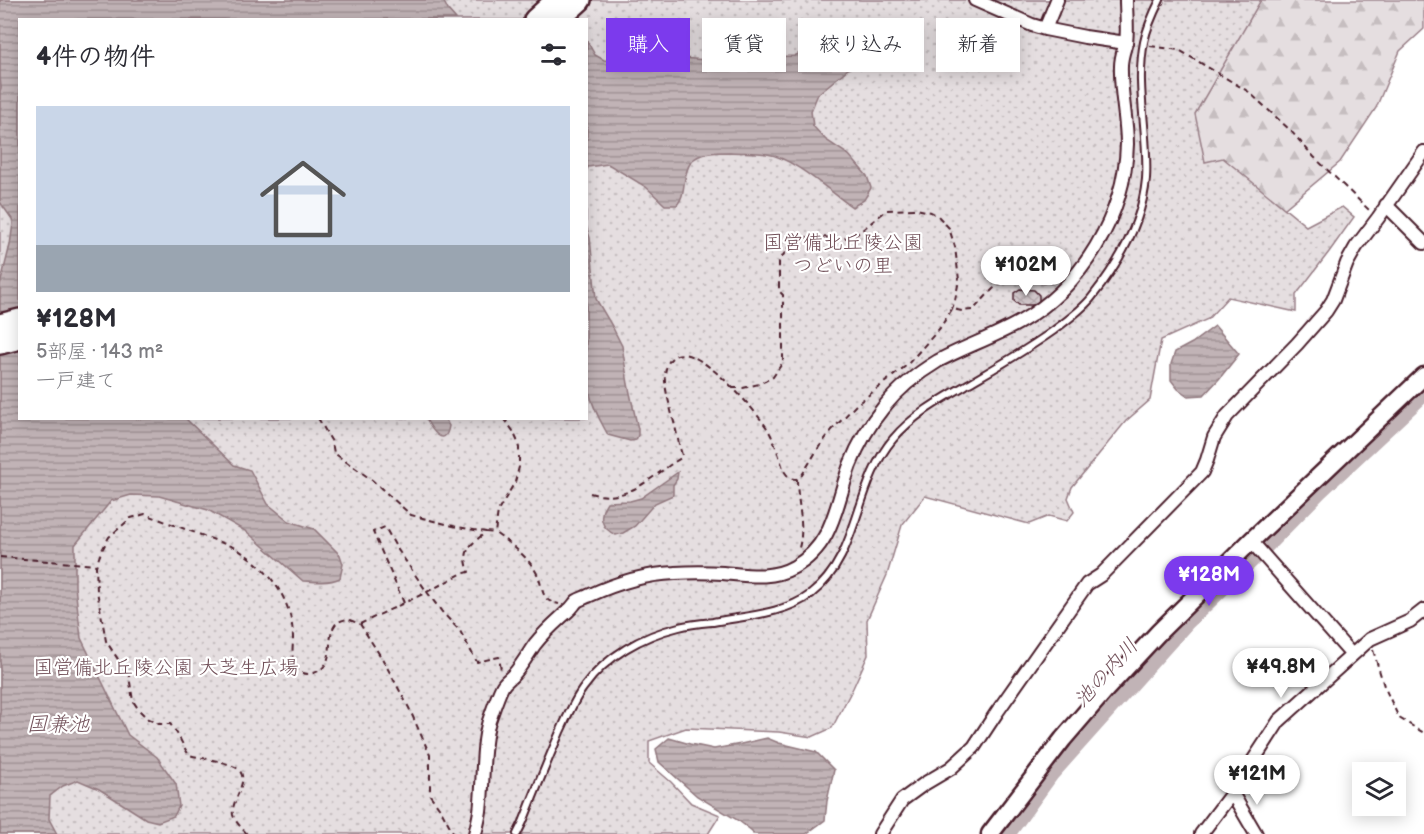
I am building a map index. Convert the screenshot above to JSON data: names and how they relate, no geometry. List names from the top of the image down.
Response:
{
  "water": ["池の内川", "国兼池"],
  "parks": ["国営備北丘陵公園 つどいの里", "国営備北丘陵公園 大芝生広場"],
  "page": {
    "chip": [
      "購入",
      "賃貸",
      "絞り込み",
      "新着"
    ],
    "heading": "4件の物件",
    "list": [
      {
        "name": "¥128M",
        "note": "5部屋 · 143 m² · 一戸建て"
      }
    ],
    "price": [
      "¥102M",
      "¥128M",
      "¥49.8M",
      "¥121M"
    ]
  }
}
